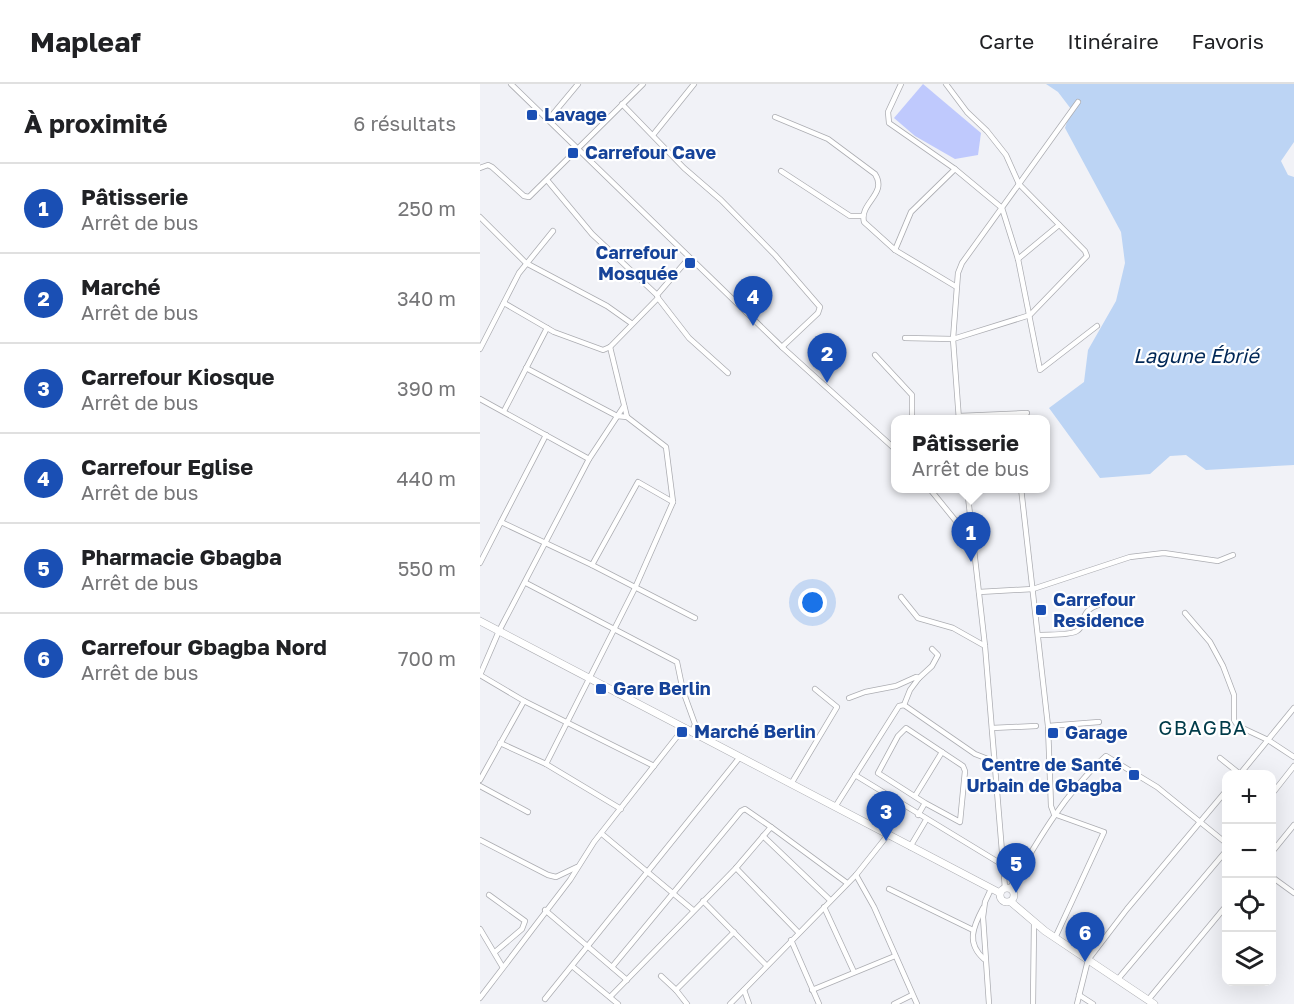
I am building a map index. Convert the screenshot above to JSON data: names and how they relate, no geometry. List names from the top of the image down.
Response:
{
  "districts": ["GBAGBA"],
  "water": ["Lagune Ébrié"],
  "places": {
    "transit": [
      "Lavage",
      "Carrefour Cave",
      "Carrefour Mosquée",
      "Carrefour Residence",
      "Gare Berlin",
      "Marché Berlin",
      "Garage",
      "Centre de Santé Urbain de Gbagba"
    ]
  },
  "page": {
    "header": "Mapleaf",
    "nav": ["Carte", "Itinéraire", "Favoris"],
    "heading": ["À proximité", "6 résultats"],
    "list": [
      {
        "mark": "1",
        "name": "Pâtisserie",
        "note": "Arrêt de bus",
        "value": "250 m"
      },
      {
        "mark": "2",
        "name": "Marché",
        "note": "Arrêt de bus",
        "value": "340 m"
      },
      {
        "mark": "3",
        "name": "Carrefour Kiosque",
        "note": "Arrêt de bus",
        "value": "390 m"
      },
      {
        "mark": "4",
        "name": "Carrefour Eglise",
        "note": "Arrêt de bus",
        "value": "440 m"
      },
      {
        "mark": "5",
        "name": "Pharmacie Gbagba",
        "note": "Arrêt de bus",
        "value": "550 m"
      },
      {
        "mark": "6",
        "name": "Carrefour Gbagba Nord",
        "note": "Arrêt de bus",
        "value": "700 m"
      }
    ],
    "pins": [
      "4",
      "2",
      "1",
      "3",
      "5",
      "6"
    ],
    "popup": ["Pâtisserie", "Arrêt de bus"],
    "map_buttons": ["+", "−"]
  }
}
